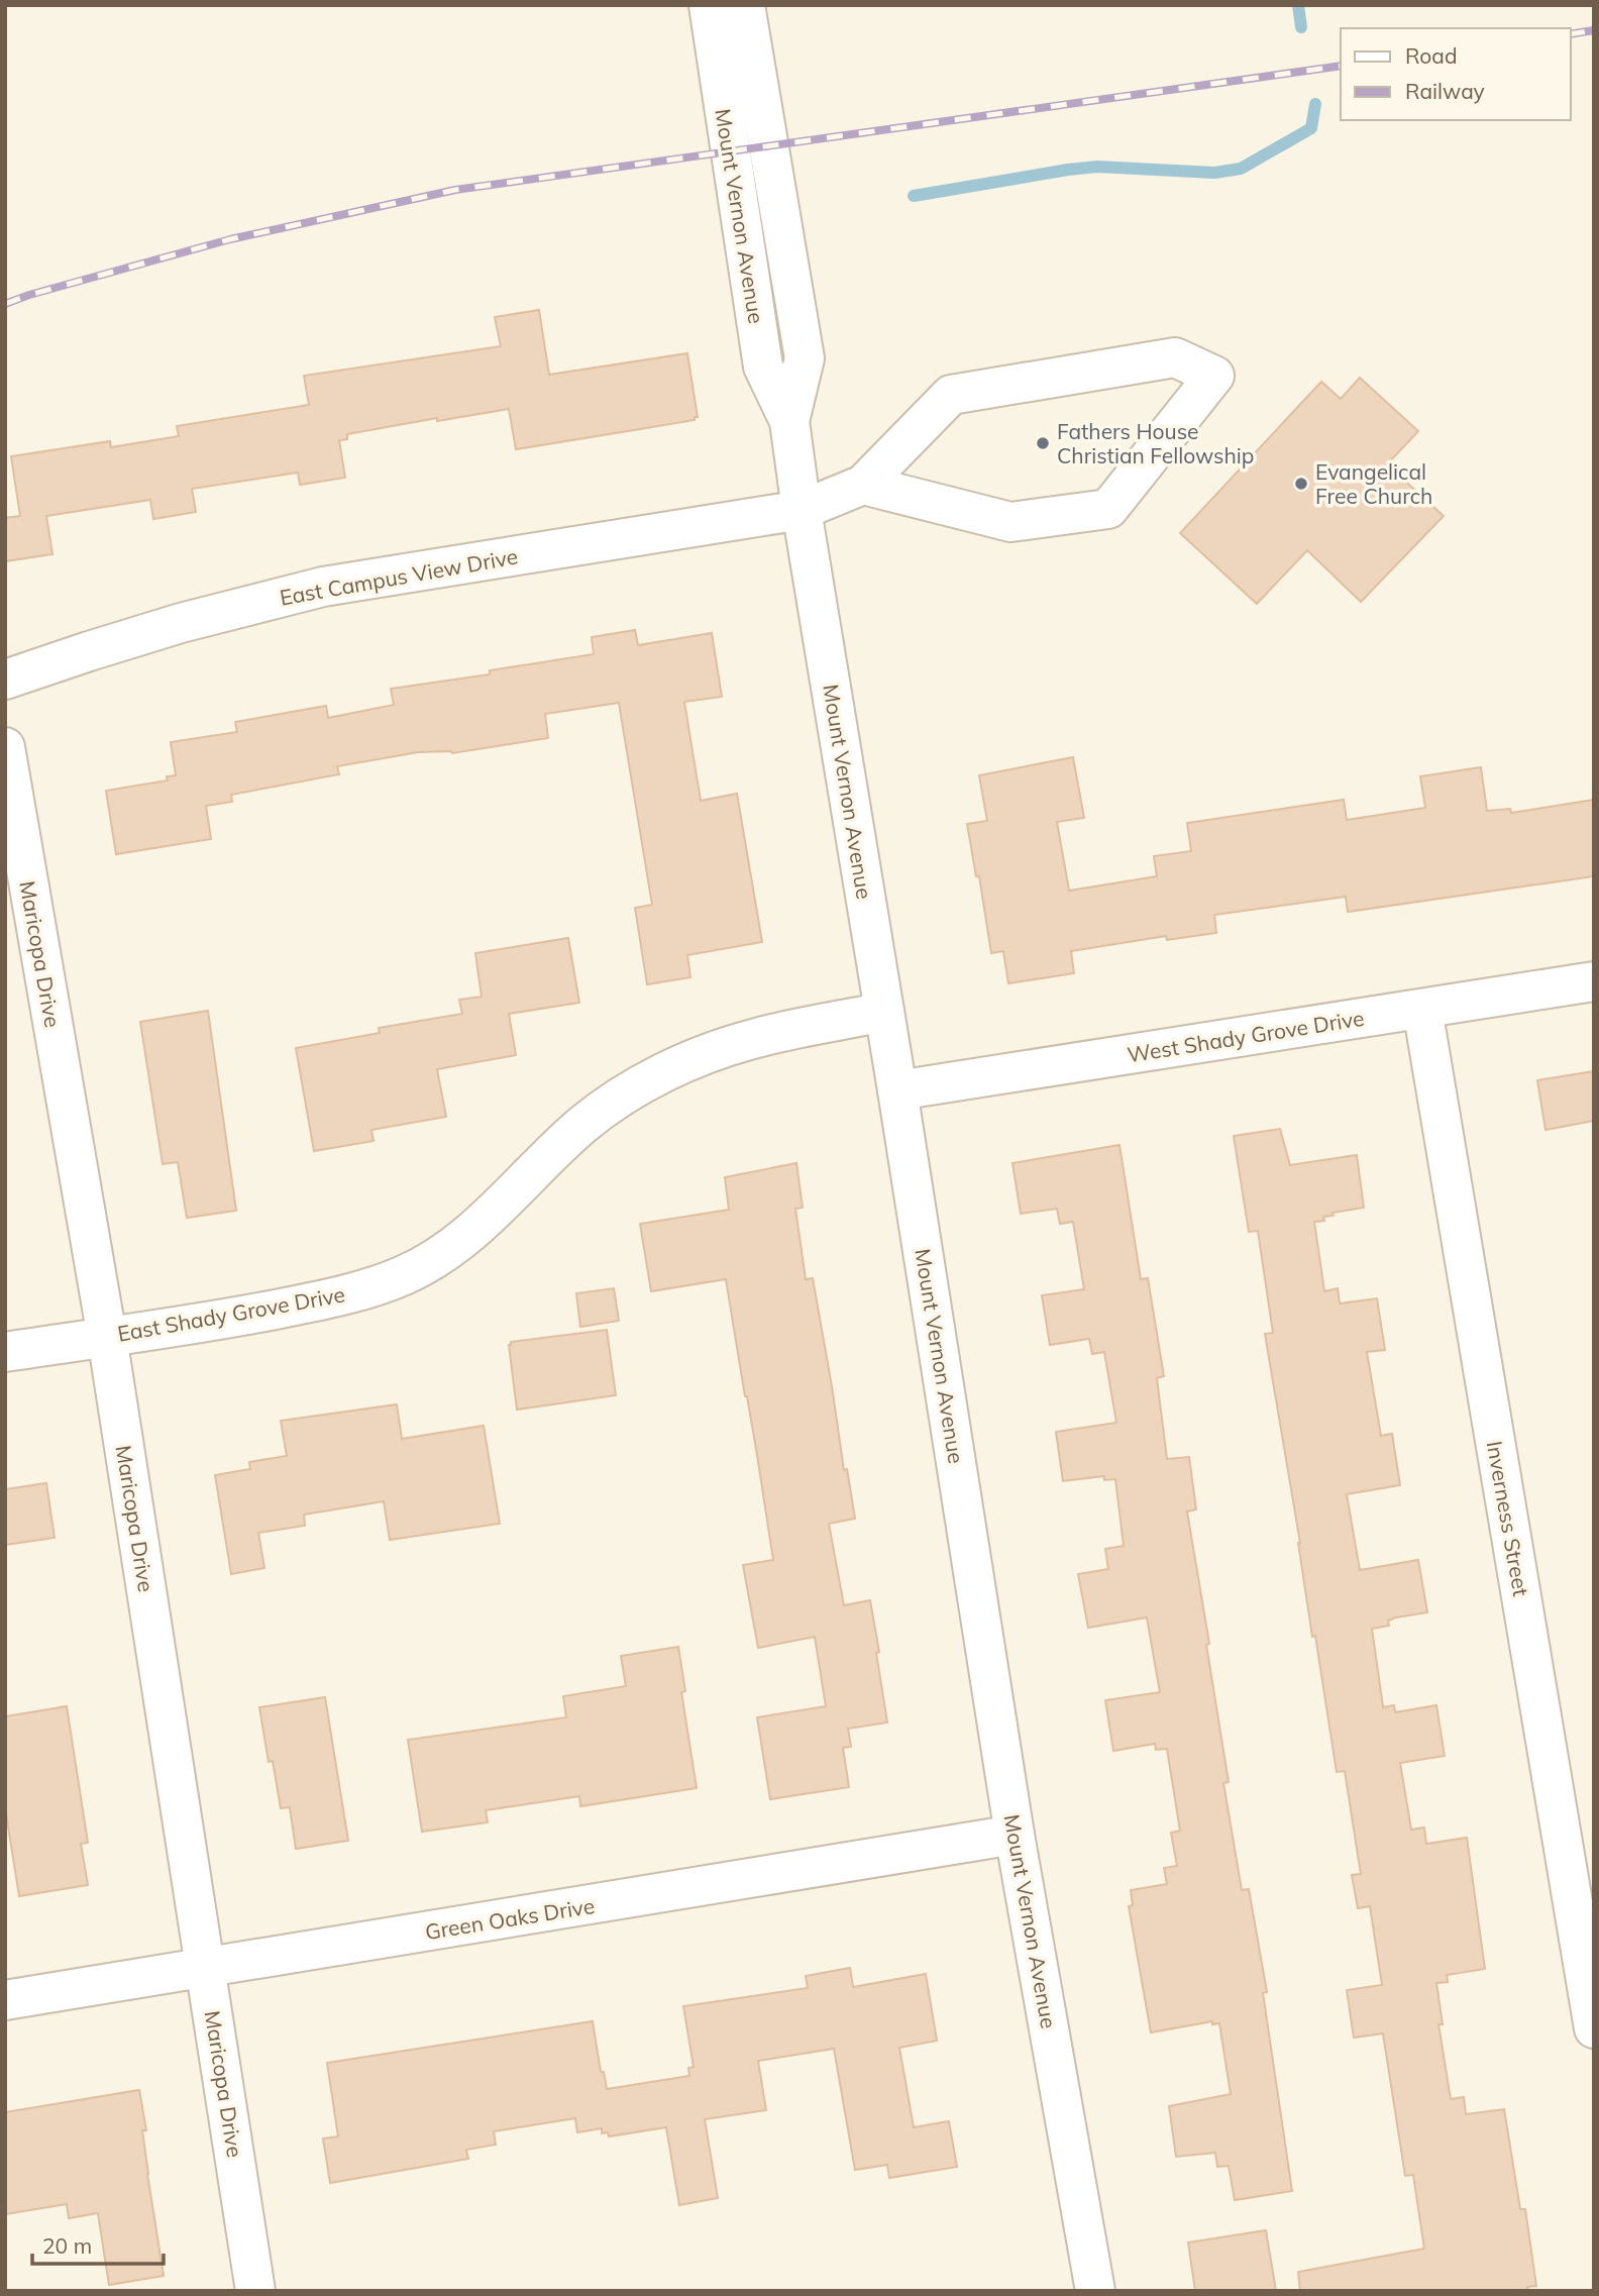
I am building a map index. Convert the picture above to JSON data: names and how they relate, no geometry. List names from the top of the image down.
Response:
{
  "streets": {
    "street": [
      "Mount Vernon Avenue",
      "East Campus View Drive",
      "Maricopa Drive",
      "West Shady Grove Drive",
      "East Shady Grove Drive",
      "Inverness Street",
      "Green Oaks Drive"
    ]
  },
  "crossings": [
    ["Mount Vernon Avenue", "East Campus View Drive"],
    ["Mount Vernon Avenue", "West Shady Grove Drive"],
    ["Mount Vernon Avenue", "East Shady Grove Drive"],
    ["Mount Vernon Avenue", "Green Oaks Drive"],
    ["Maricopa Drive", "East Shady Grove Drive"],
    ["Maricopa Drive", "Green Oaks Drive"],
    ["West Shady Grove Drive", "Inverness Street"]
  ],
  "places": ["Fathers House Christian Fellowship", "Evangelical Free Church"],
  "legend": ["Road", "Railway"],
  "scale_bar": "20 m"
}
